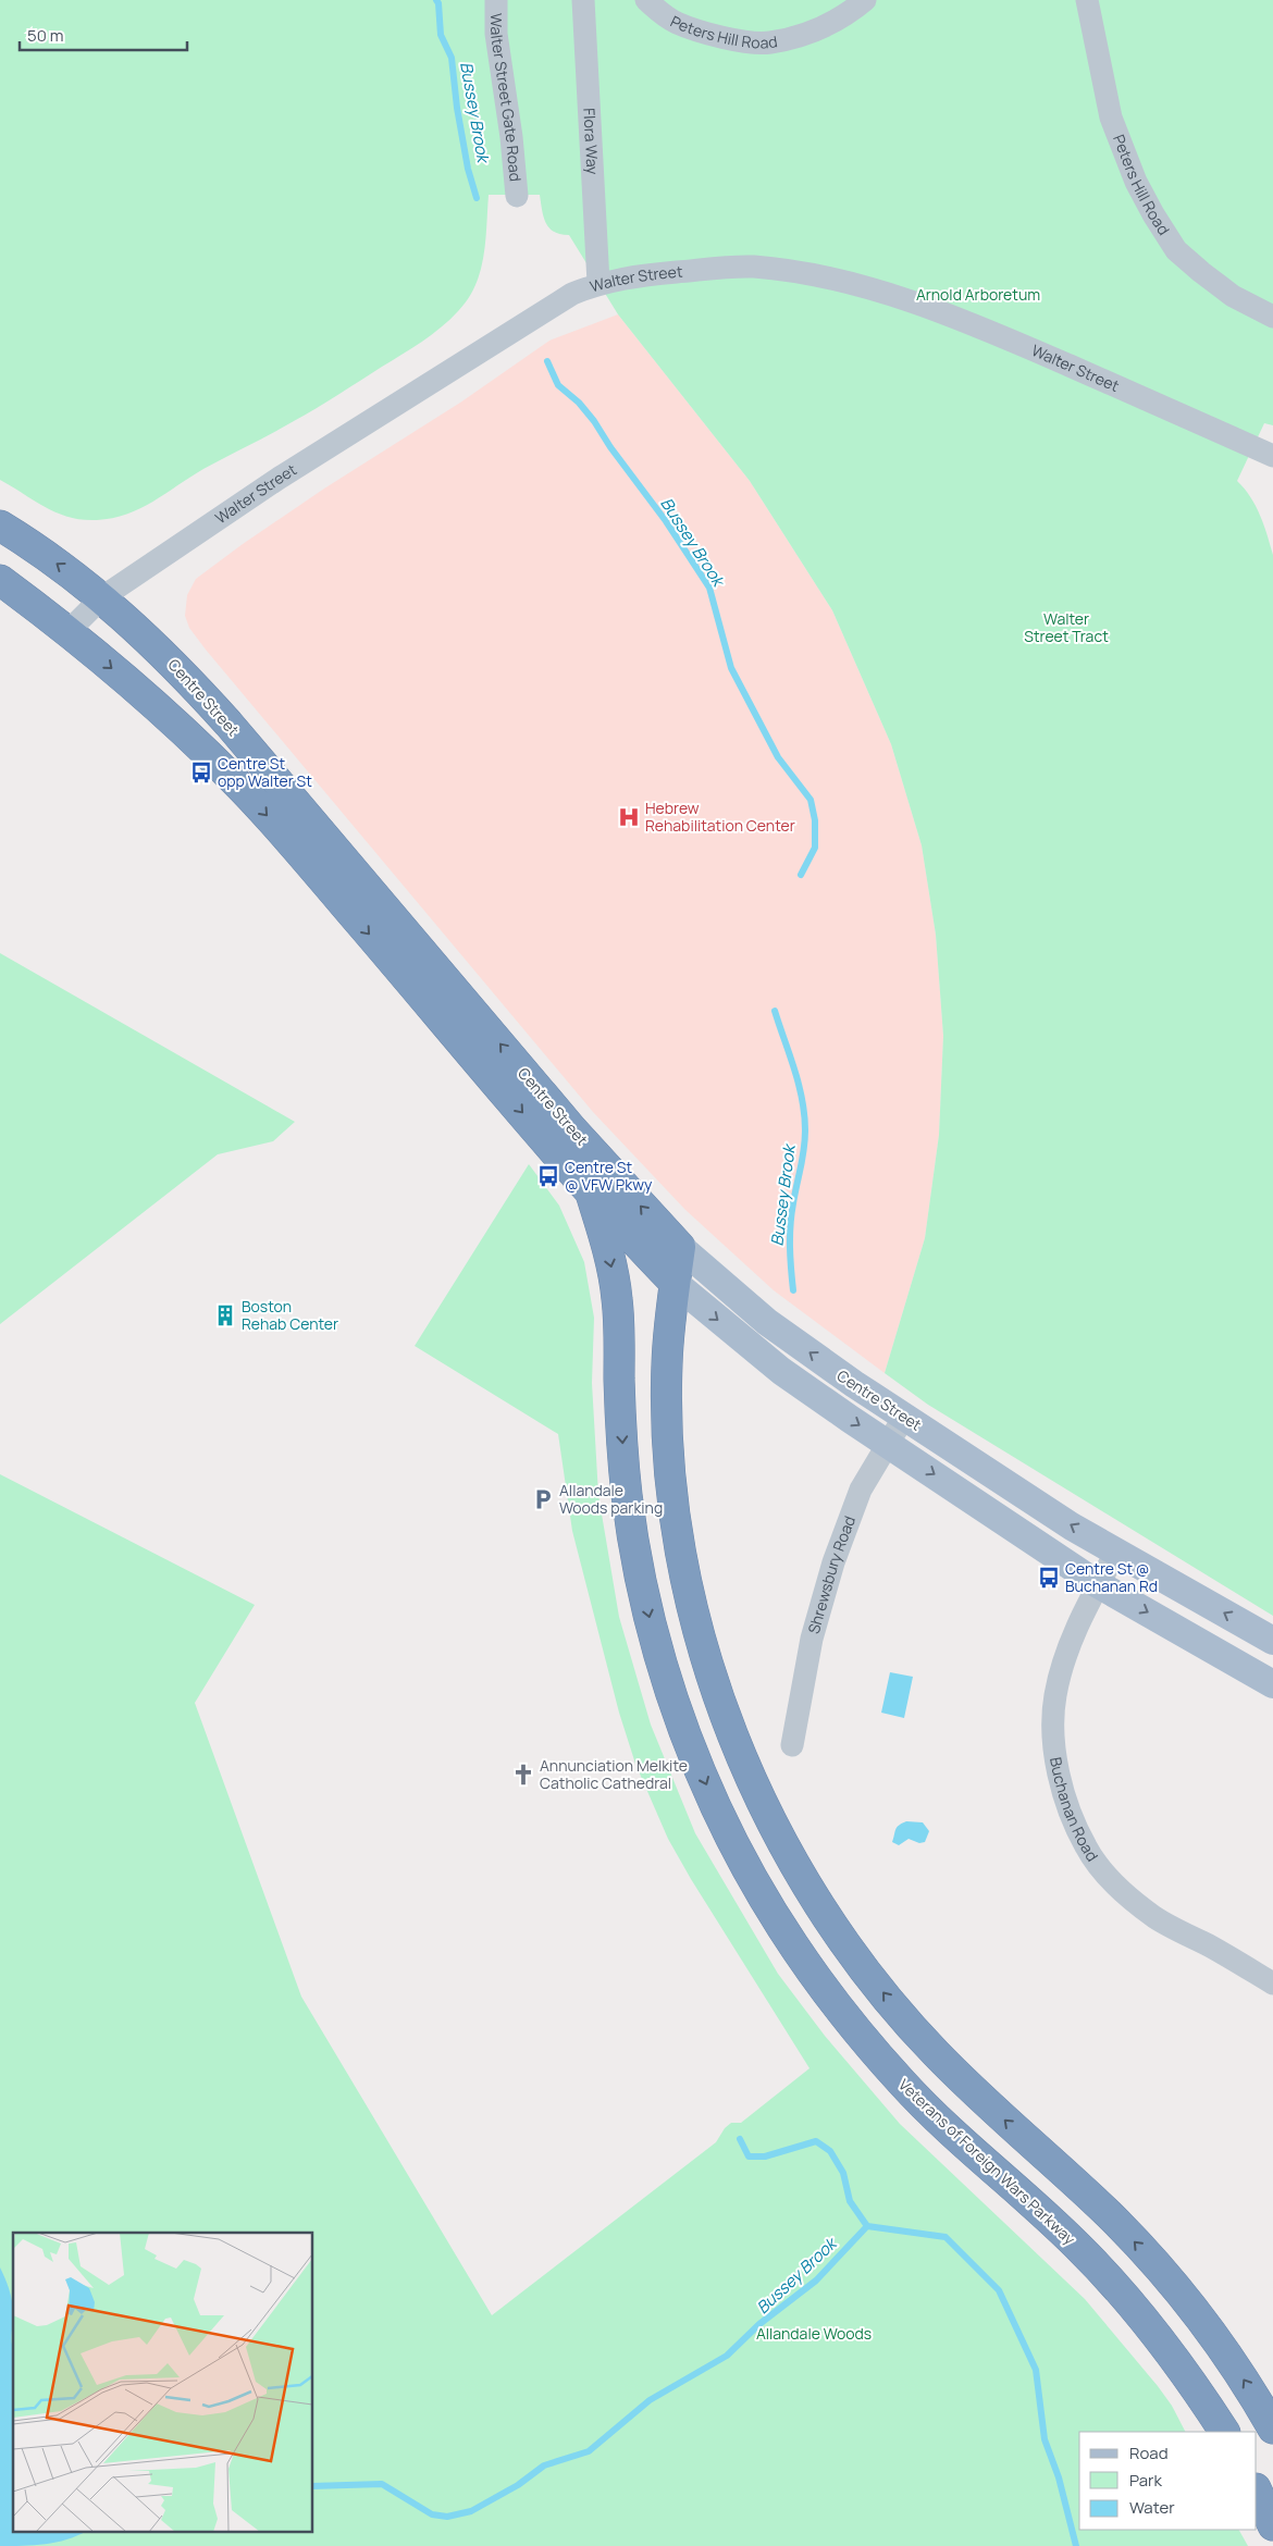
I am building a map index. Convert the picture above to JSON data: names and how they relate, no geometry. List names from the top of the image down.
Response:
{
  "streets": {
    "highway": ["Centre Street", "Veterans of Foreign Wars Parkway"],
    "street": [
      "Peters Hill Road",
      "Walter Street Gate Road",
      "Flora Way",
      "Walter Street",
      "Shrewsbury Road",
      "Buchanan Road"
    ]
  },
  "crossings": [
    ["Flora Way", "Walter Street"],
    ["Walter Street", "Centre Street"],
    ["Centre Street", "Shrewsbury Road"],
    ["Centre Street", "Buchanan Road"],
    ["Centre Street", "Veterans of Foreign Wars Parkway"]
  ],
  "water": ["Bussey Brook"],
  "parks": ["Arnold Arboretum", "Walter Street Tract", "Allandale Woods"],
  "places": {
    "bus stop": ["Centre St opp Walter St", "Centre St @ VFW Pkwy", "Centre St @ Buchanan Rd"],
    "hospital": ["Hebrew Rehabilitation Center"],
    "building": ["Boston Rehab Center"],
    "parking": ["Allandale Woods parking"],
    "church": ["Annunciation Melkite Catholic Cathedral"]
  },
  "legend": ["Road", "Park", "Water"],
  "scale_bar": "50 m"
}
